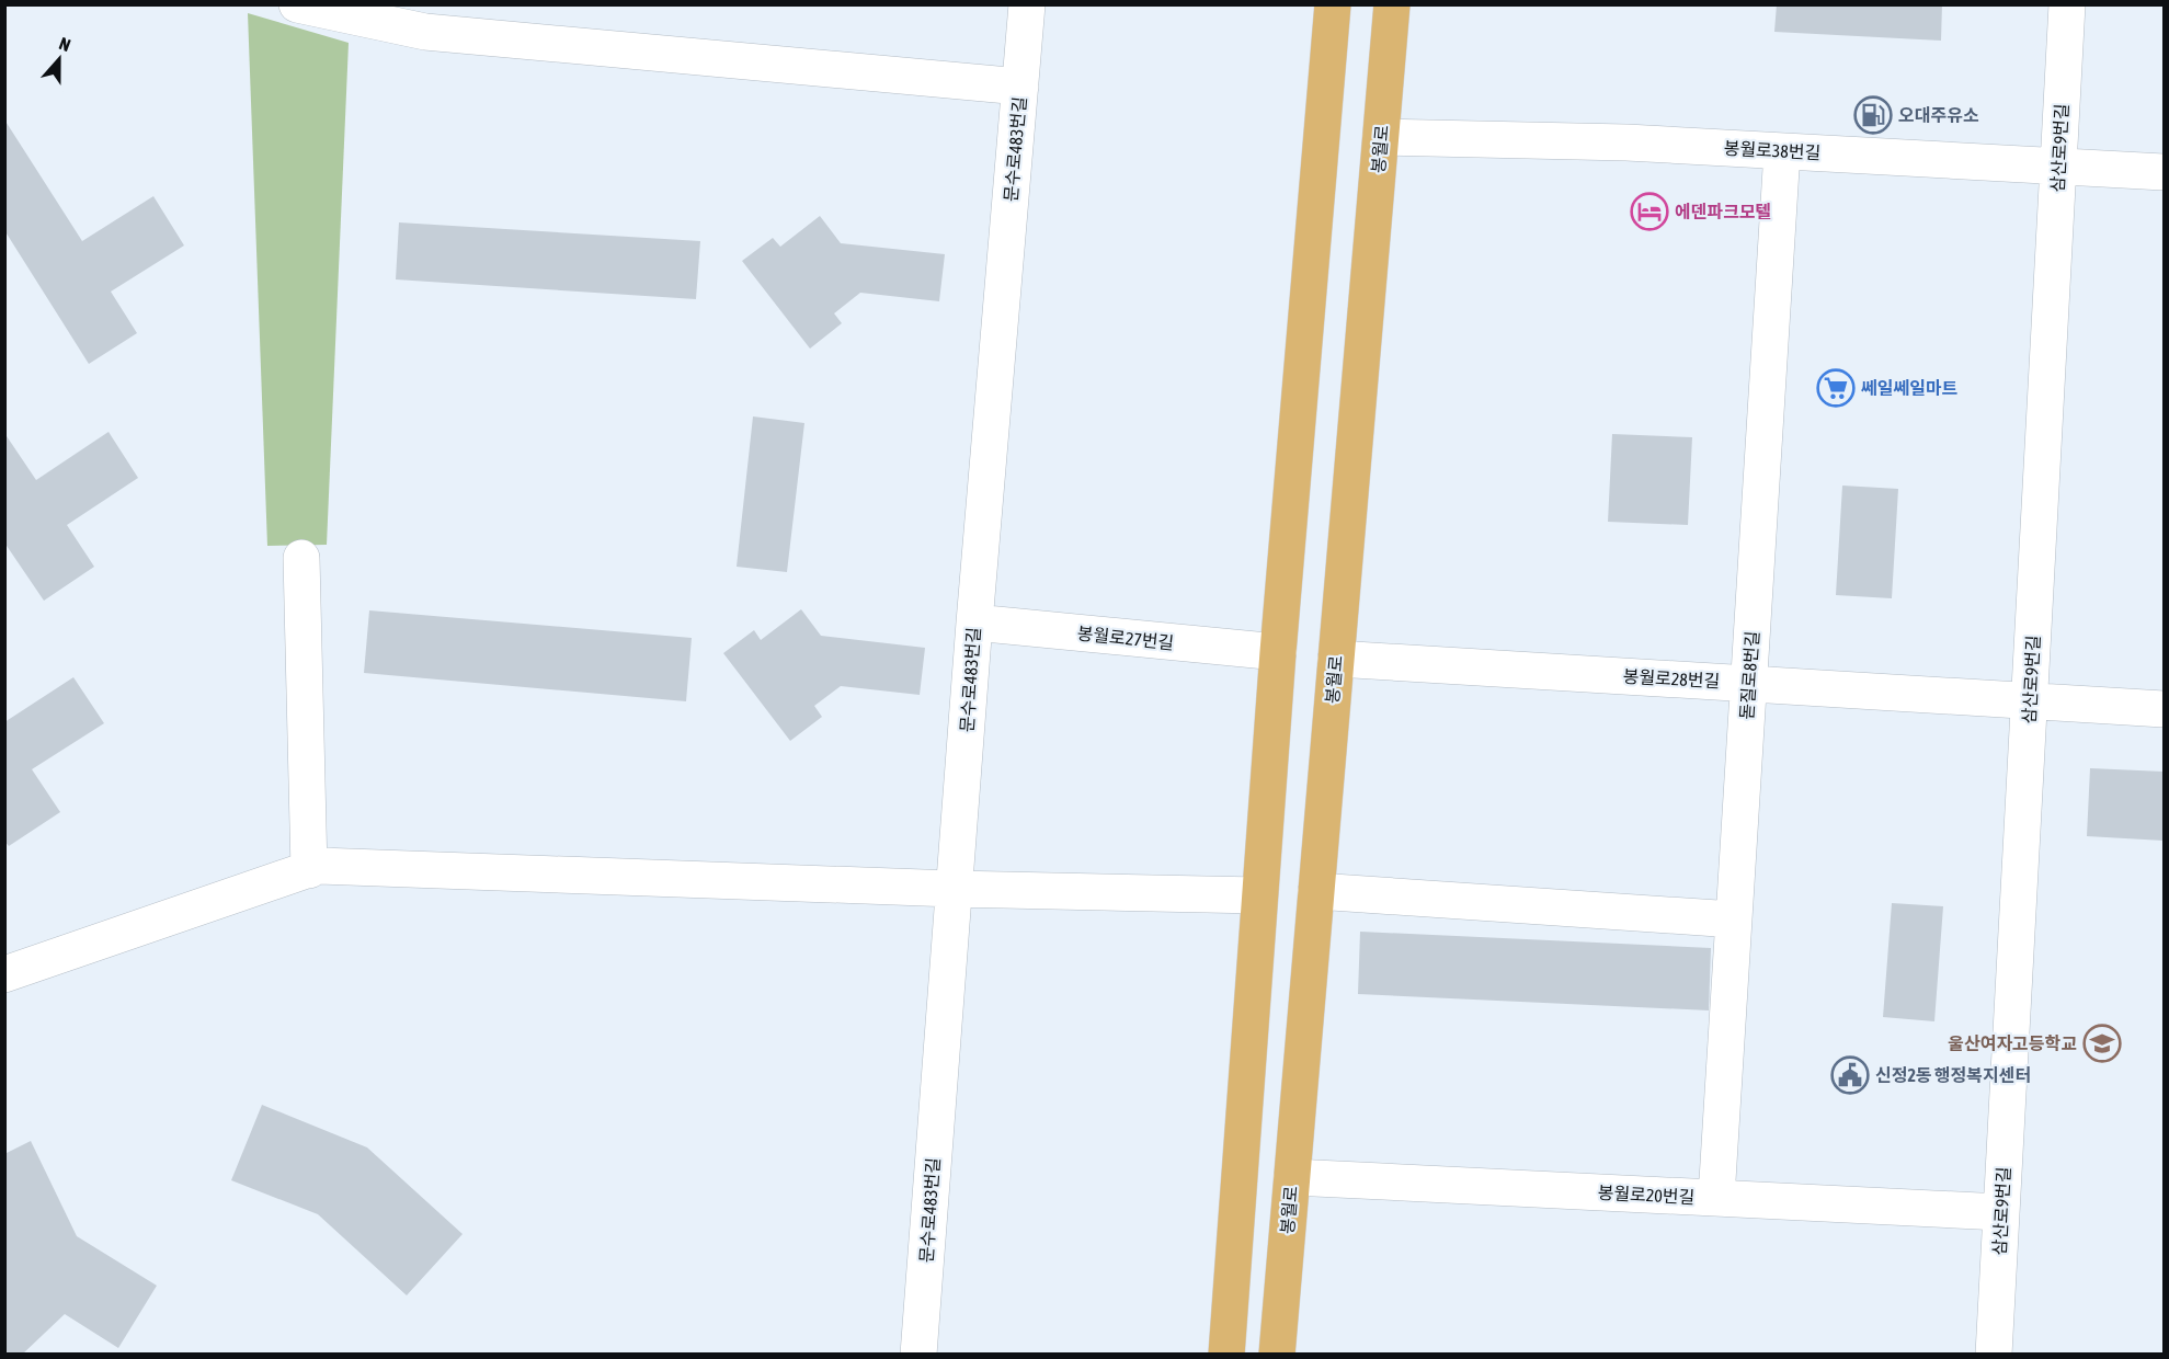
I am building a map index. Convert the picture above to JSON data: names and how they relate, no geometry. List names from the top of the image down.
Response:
{
  "streets": {
    "main road": ["봉월로"],
    "street": [
      "삼산로9번길",
      "문수로483번길",
      "봉월로38번길",
      "봉월로27번길",
      "돋질로8번길",
      "봉월로28번길",
      "봉월로20번길"
    ]
  },
  "crossings": [
    ["삼산로9번길", "봉월로38번길"],
    ["삼산로9번길", "봉월로28번길"],
    ["삼산로9번길", "봉월로20번길"],
    ["문수로483번길", "봉월로27번길"],
    ["봉월로", "봉월로38번길"],
    ["봉월로", "봉월로28번길"],
    ["봉월로", "봉월로20번길"],
    ["봉월로38번길", "돋질로8번길"],
    ["돋질로8번길", "봉월로28번길"],
    ["돋질로8번길", "봉월로20번길"]
  ],
  "places": {
    "fuel station": ["오대주유소"],
    "hotel": ["에덴파크모텔"],
    "supermarket": ["쎄일쎄일마트"],
    "school or university": ["울산여자고등학교"],
    "public building": ["신정2동 행정복지센터"]
  },
  "north": "top"
}
